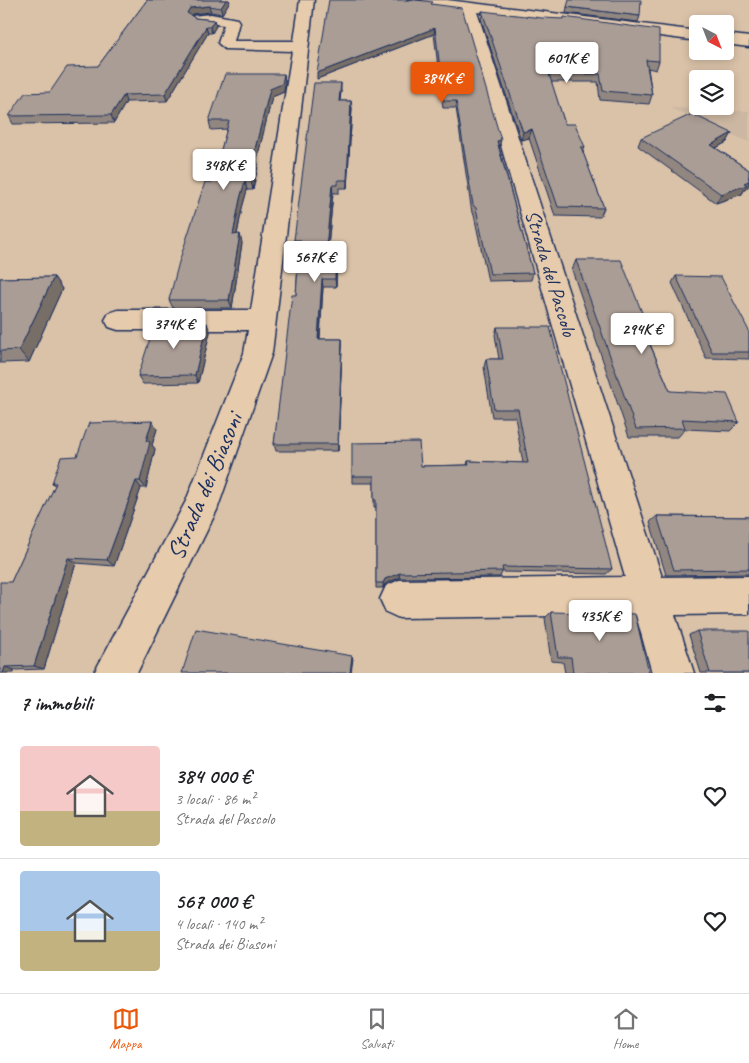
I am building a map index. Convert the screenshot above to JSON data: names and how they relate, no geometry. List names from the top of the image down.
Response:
{
  "streets": {
    "street": ["Strada del Pascolo", "Strada dei Biasoni"]
  },
  "north": "bottom right",
  "page": {
    "price": [
      "601K €",
      "384K €",
      "348K €",
      "567K €",
      "374K €",
      "294K €",
      "435K €"
    ],
    "heading": "7 immobili",
    "list": [
      {
        "name": "384 000 €",
        "note": "3 locali · 86 m² · Strada del Pascolo"
      },
      {
        "name": "567 000 €",
        "note": "4 locali · 140 m² · Strada dei Biasoni"
      }
    ],
    "tabs": ["Mappa", "Salvati", "Home"]
  }
}
